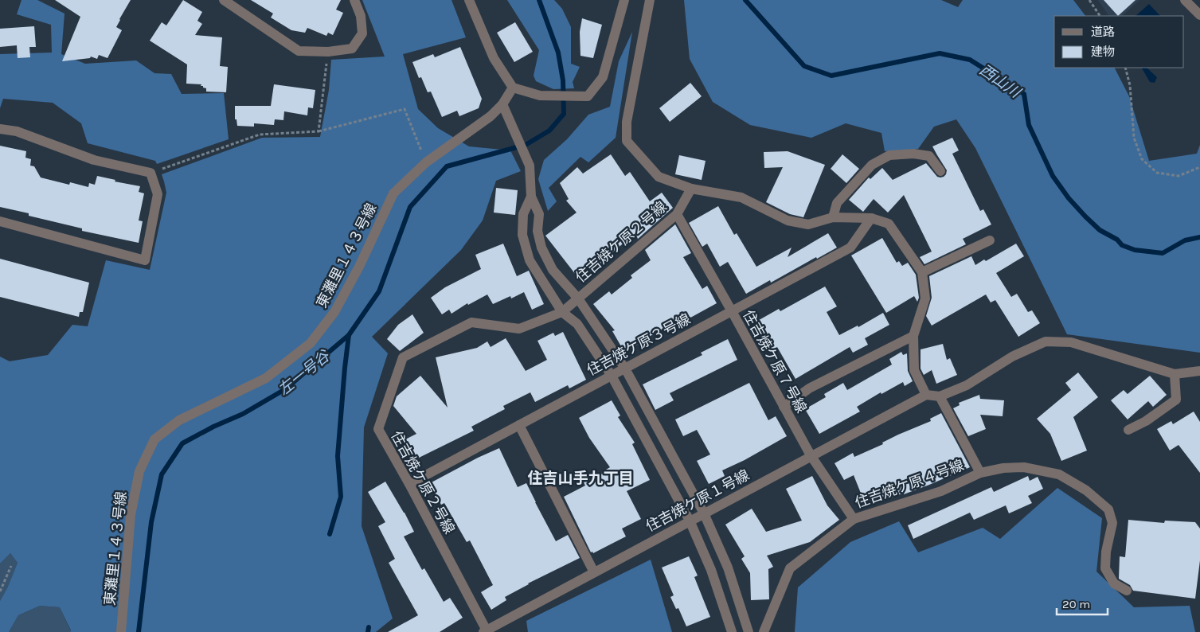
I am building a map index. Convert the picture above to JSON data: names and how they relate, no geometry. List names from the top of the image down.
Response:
{
  "streets": {
    "street": [
      "住吉焼ケ原２号線",
      "東灘里１４３号線",
      "住吉焼ケ原３号線",
      "住吉焼ケ原７号線",
      "住吉焼ケ原４号線",
      "住吉焼ケ原１号線"
    ]
  },
  "crossings": [
    ["住吉焼ケ原２号線", "住吉焼ケ原３号線"],
    ["住吉焼ケ原２号線", "住吉焼ケ原７号線"],
    ["住吉焼ケ原２号線", "住吉焼ケ原１号線"],
    ["住吉焼ケ原３号線", "住吉焼ケ原７号線"],
    ["住吉焼ケ原７号線", "住吉焼ケ原４号線"],
    ["住吉焼ケ原７号線", "住吉焼ケ原１号線"]
  ],
  "districts": ["住吉山手九丁目"],
  "water": ["西山川", "左一号谷"],
  "legend": ["道路", "建物"],
  "scale_bar": "20 m"
}
